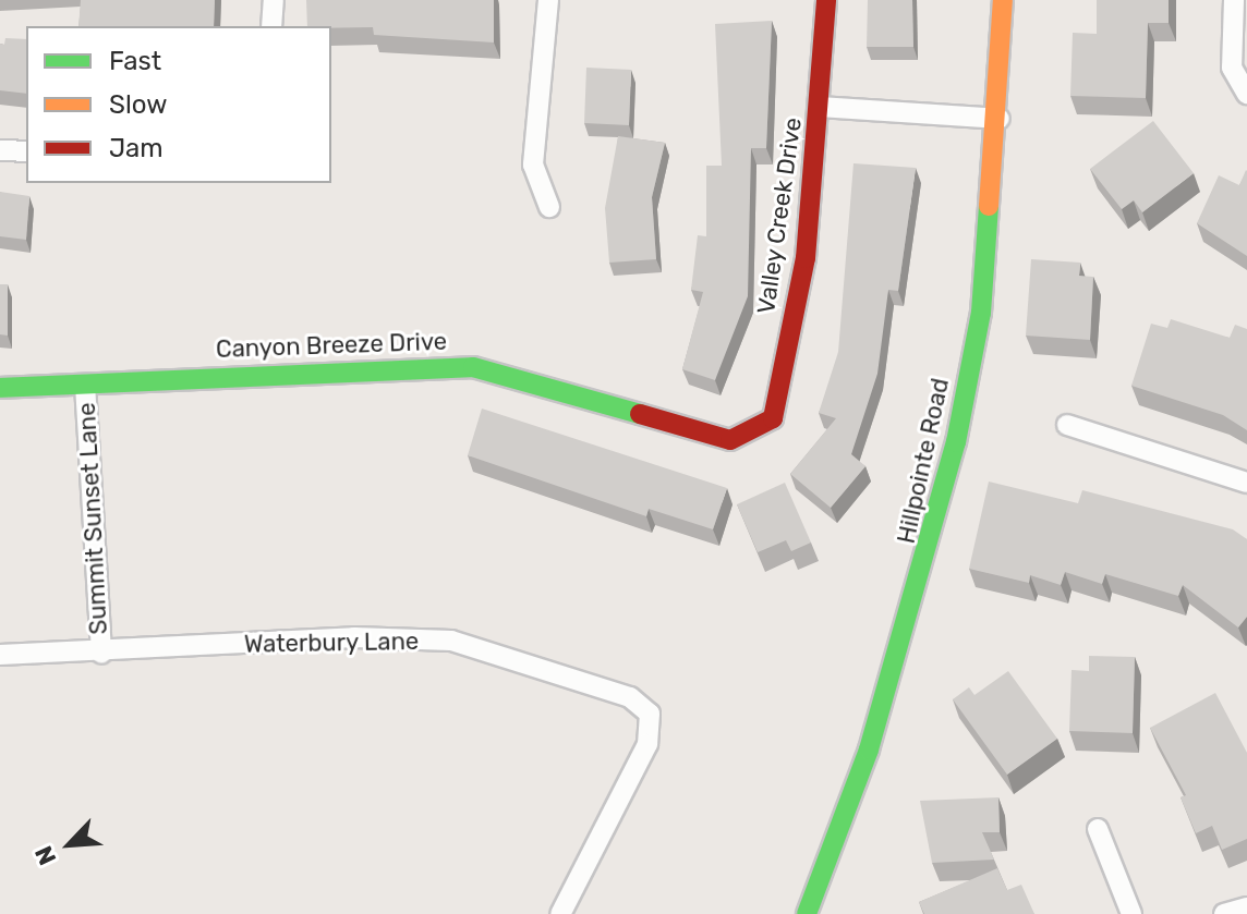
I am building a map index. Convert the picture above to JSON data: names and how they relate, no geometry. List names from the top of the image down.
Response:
{
  "streets": {
    "street": [
      "Valley Creek Drive",
      "Canyon Breeze Drive",
      "Hillpointe Road",
      "Summit Sunset Lane",
      "Waterbury Lane"
    ]
  },
  "crossings": [
    ["Valley Creek Drive", "Canyon Breeze Drive"],
    ["Canyon Breeze Drive", "Summit Sunset Lane"],
    ["Summit Sunset Lane", "Waterbury Lane"]
  ],
  "legend": ["Fast", "Slow", "Jam"],
  "north": "bottom left"
}
